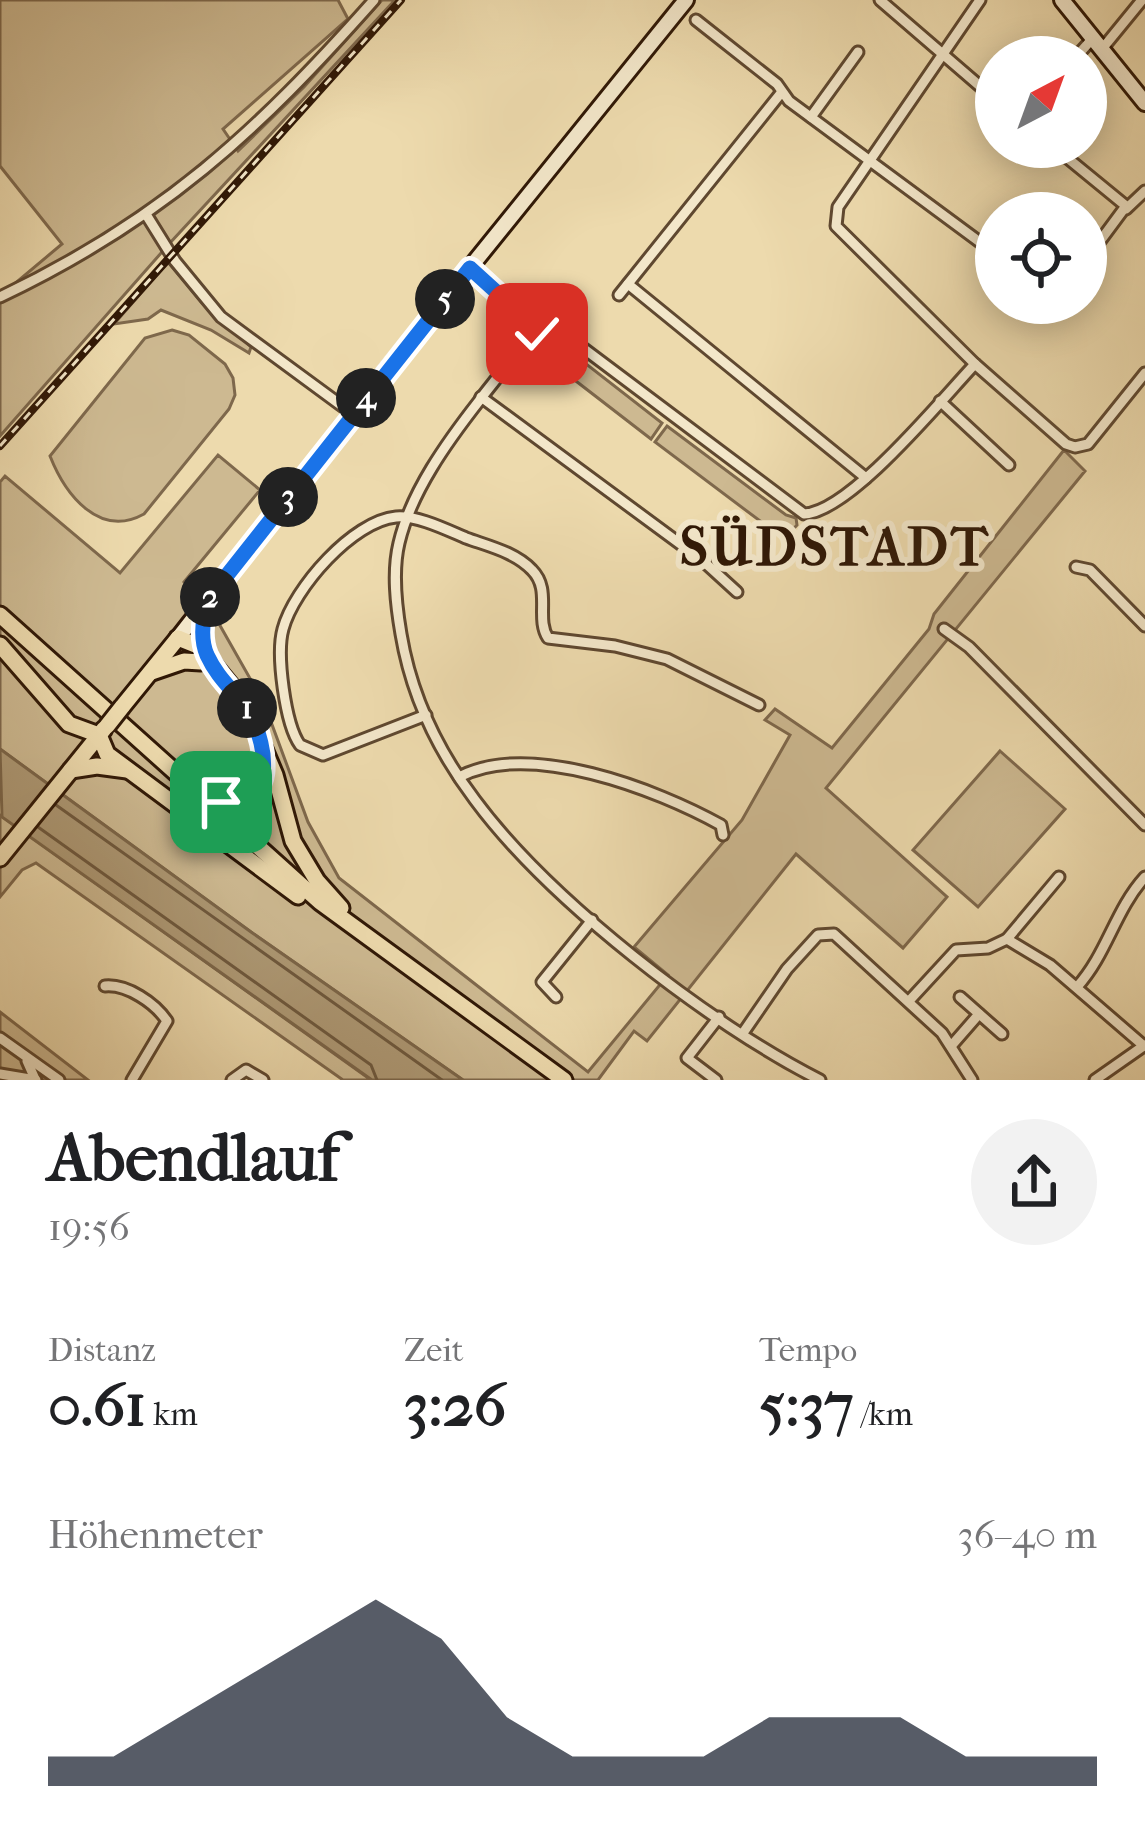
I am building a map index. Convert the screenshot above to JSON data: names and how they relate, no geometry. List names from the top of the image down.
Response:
{
  "districts": ["SÜDSTADT"],
  "north": "top right",
  "page": {
    "pins": [
      "5",
      "4",
      "3",
      "2",
      "1"
    ],
    "heading": ["Abendlauf", "19:56"],
    "stats": [
      ["Distanz", "0.61 km"],
      ["Zeit", "3:26"],
      ["Tempo", "5:37 /km"]
    ],
    "chart": ["Höhenmeter", "36–40 m"]
  }
}
